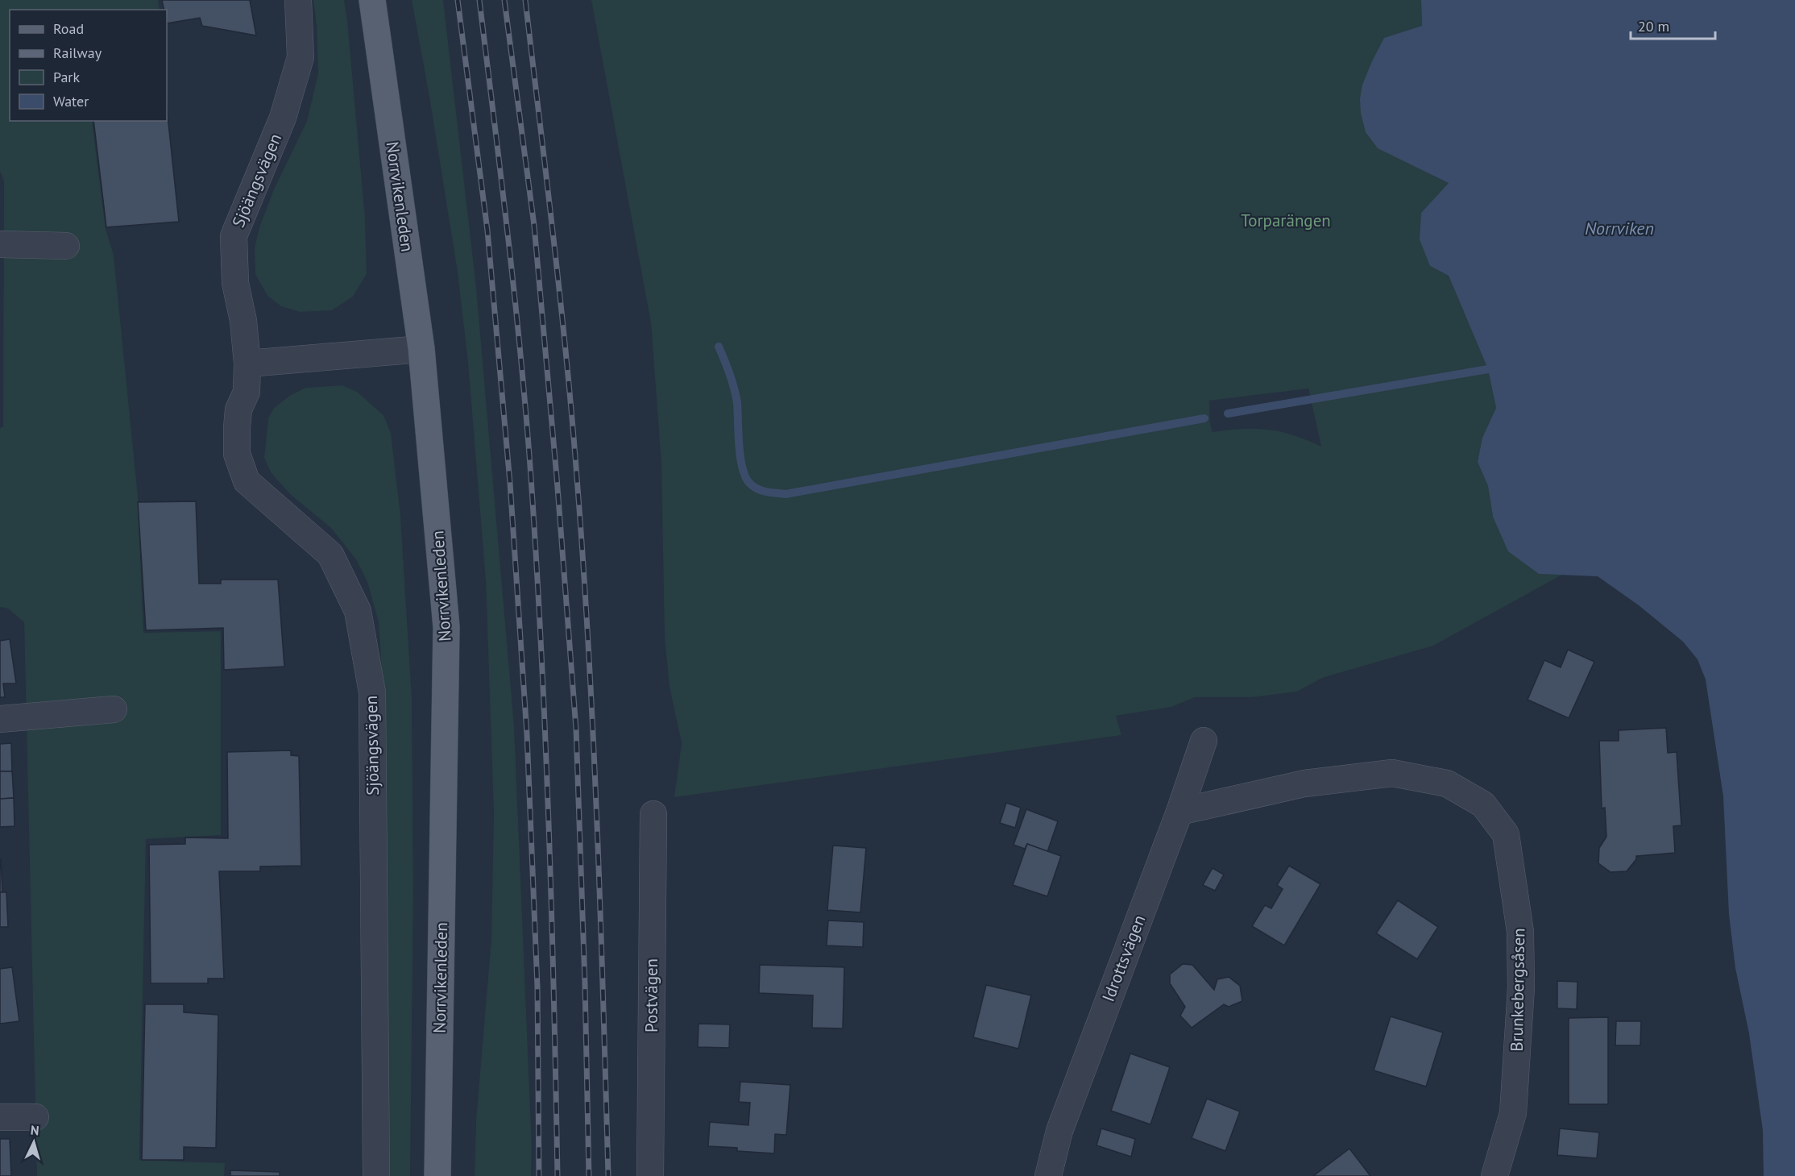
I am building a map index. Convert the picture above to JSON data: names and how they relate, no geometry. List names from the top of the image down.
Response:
{
  "streets": {
    "main road": ["Norrvikenleden"],
    "street": [
      "Sjöängsvägen",
      "Idrottsvägen",
      "Brunkebergsåsen",
      "Postvägen"
    ]
  },
  "crossings": [
    ["Idrottsvägen", "Brunkebergsåsen"]
  ],
  "water": ["Norrviken"],
  "parks": ["Torparängen"],
  "legend": [
    "Road",
    "Railway",
    "Park",
    "Water"
  ],
  "scale_bar": "20 m",
  "north": "top"
}
